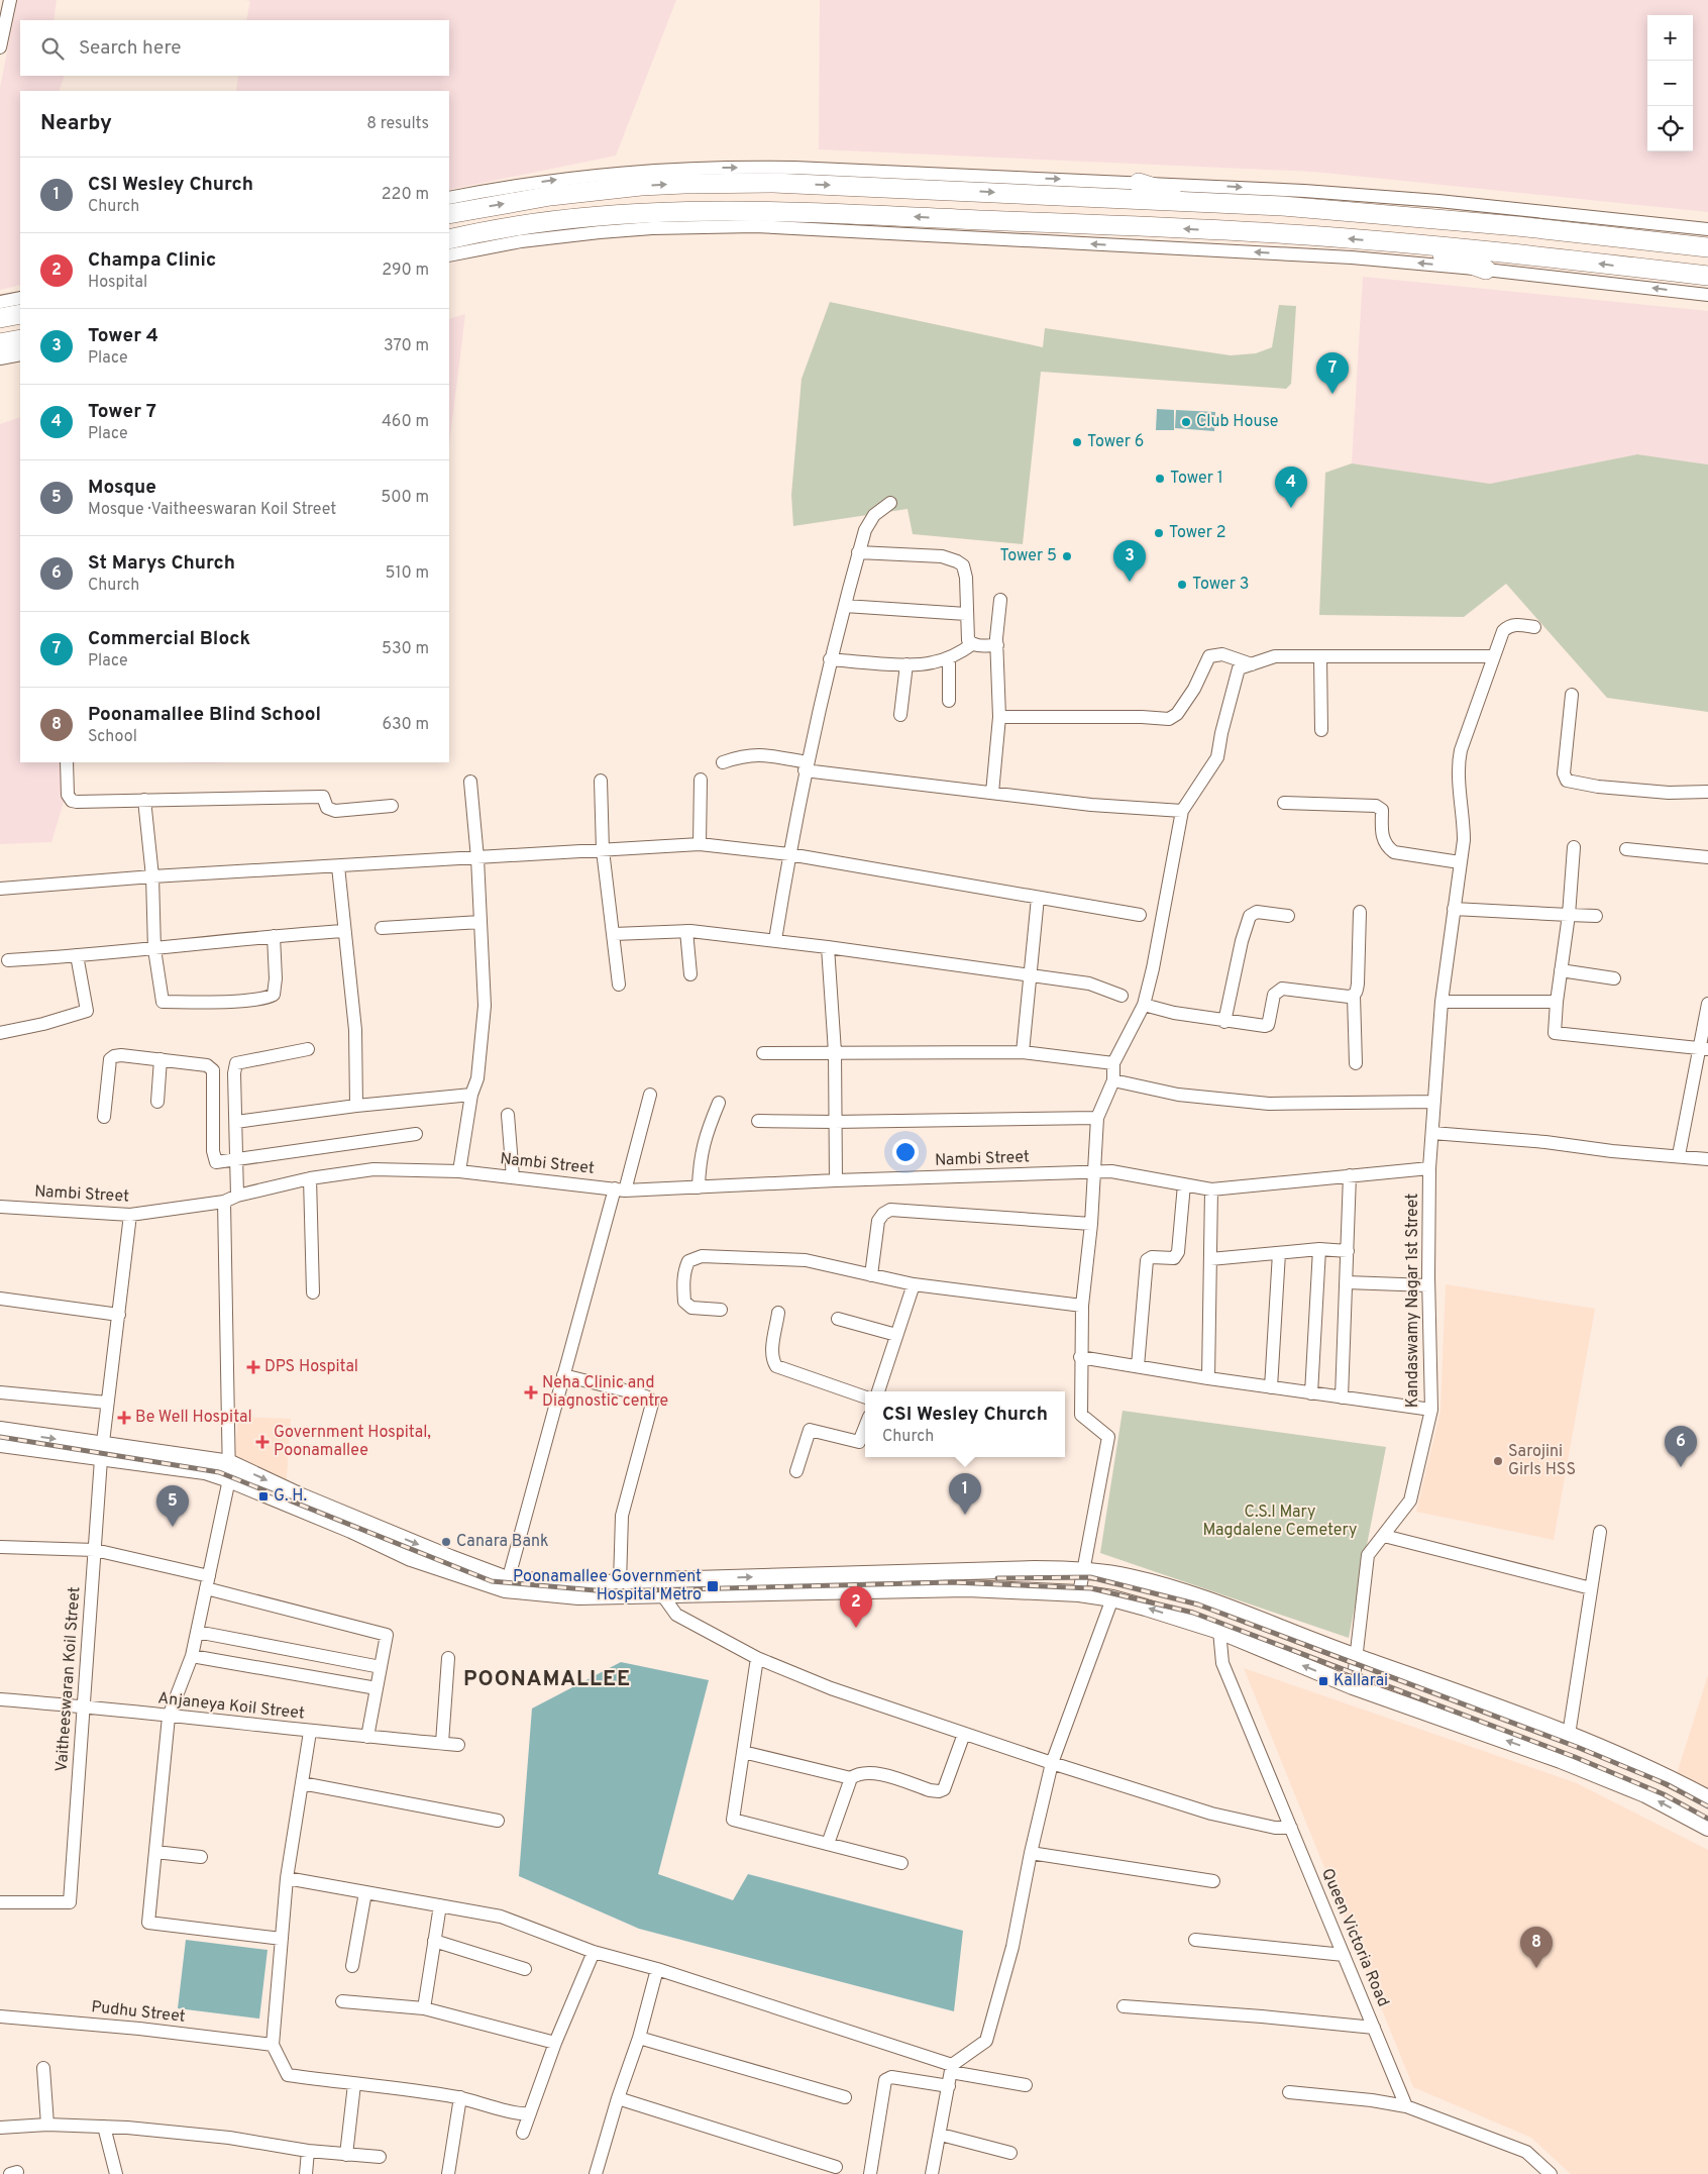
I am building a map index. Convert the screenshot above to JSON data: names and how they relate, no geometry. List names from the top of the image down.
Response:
{
  "streets": {
    "street": [
      "Nambi Street",
      "Kandaswamy Nagar 1st Street",
      "Vaitheeswaran Koil Street",
      "Anjaneya Koil Street",
      "Queen Victoria Road",
      "Pudhu Street"
    ]
  },
  "crossings": [
    ["Nambi Street", "Kandaswamy Nagar 1st Street"],
    ["Nambi Street", "Vaitheeswaran Koil Street"],
    ["Vaitheeswaran Koil Street", "Anjaneya Koil Street"]
  ],
  "districts": ["POONAMALLEE"],
  "parks": ["C.S.I Mary Magdalene Cemetery"],
  "places": {
    "other": [
      "Club House",
      "Tower 6",
      "Tower 1",
      "Tower 2",
      "Tower 5",
      "Tower 3",
      "Sarojini Girls HSS",
      "Canara Bank"
    ],
    "health": [
      "DPS Hospital",
      "Neha Clinic and Diagnostic centre",
      "Be Well Hospital",
      "Government Hospital, Poonamallee"
    ],
    "transit": ["G. H.", "Poonamallee Government Hospital Metro", "Kallarai"]
  },
  "page": {
    "map_buttons": ["+", "−"],
    "search": "Search here",
    "heading": ["Nearby", "8 results"],
    "list": [
      {
        "mark": "1",
        "name": "CSI Wesley Church",
        "note": "Church",
        "value": "220 m"
      },
      {
        "mark": "2",
        "name": "Champa Clinic",
        "note": "Hospital",
        "value": "290 m"
      },
      {
        "mark": "3",
        "name": "Tower 4",
        "note": "Place",
        "value": "370 m"
      },
      {
        "mark": "4",
        "name": "Tower 7",
        "note": "Place",
        "value": "460 m"
      },
      {
        "mark": "5",
        "name": "Mosque",
        "note": "Mosque · Vaitheeswaran Koil Street",
        "value": "500 m"
      },
      {
        "mark": "6",
        "name": "St Marys Church",
        "note": "Church",
        "value": "510 m"
      },
      {
        "mark": "7",
        "name": "Commercial Block",
        "note": "Place",
        "value": "530 m"
      },
      {
        "mark": "8",
        "name": "Poonamallee Blind School",
        "note": "School",
        "value": "630 m"
      }
    ],
    "pins": [
      "7",
      "4",
      "3",
      "6",
      "1",
      "5",
      "2",
      "8"
    ],
    "popup": ["CSI Wesley Church", "Church"]
  }
}
